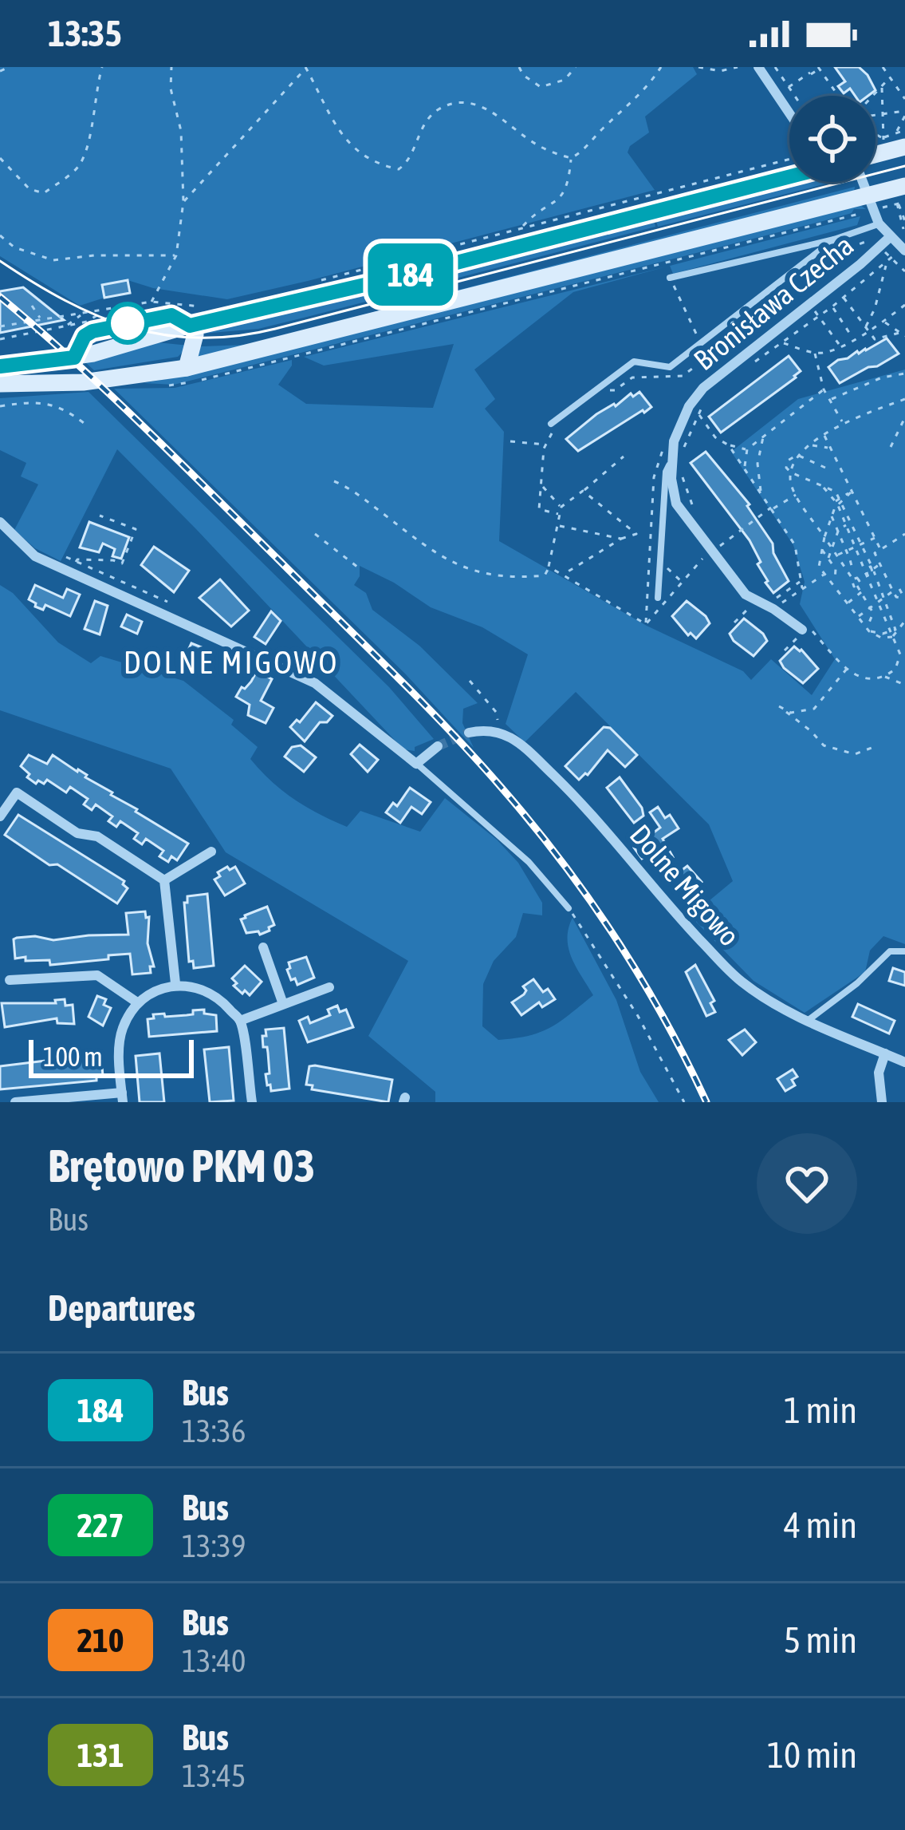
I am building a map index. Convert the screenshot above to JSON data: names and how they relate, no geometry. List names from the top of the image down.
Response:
{
  "streets": {
    "street": ["Bronisława Czecha", "Dolne Migowo"]
  },
  "districts": ["DOLNE MIGOWO"],
  "lines": ["bus line 184"],
  "scale_bar": "100 m",
  "page": {
    "status": "13:35",
    "on_map": "184",
    "scale": "100 m",
    "heading": [
      ["Brętowo PKM 03", "Bus"],
      "Departures"
    ],
    "list": [
      {
        "mark": "184",
        "name": "Bus",
        "note": "13:36",
        "value": "1 min"
      },
      {
        "mark": "227",
        "name": "Bus",
        "note": "13:39",
        "value": "4 min"
      },
      {
        "mark": "210",
        "name": "Bus",
        "note": "13:40",
        "value": "5 min"
      },
      {
        "mark": "131",
        "name": "Bus",
        "note": "13:45",
        "value": "10 min"
      }
    ]
  }
}
